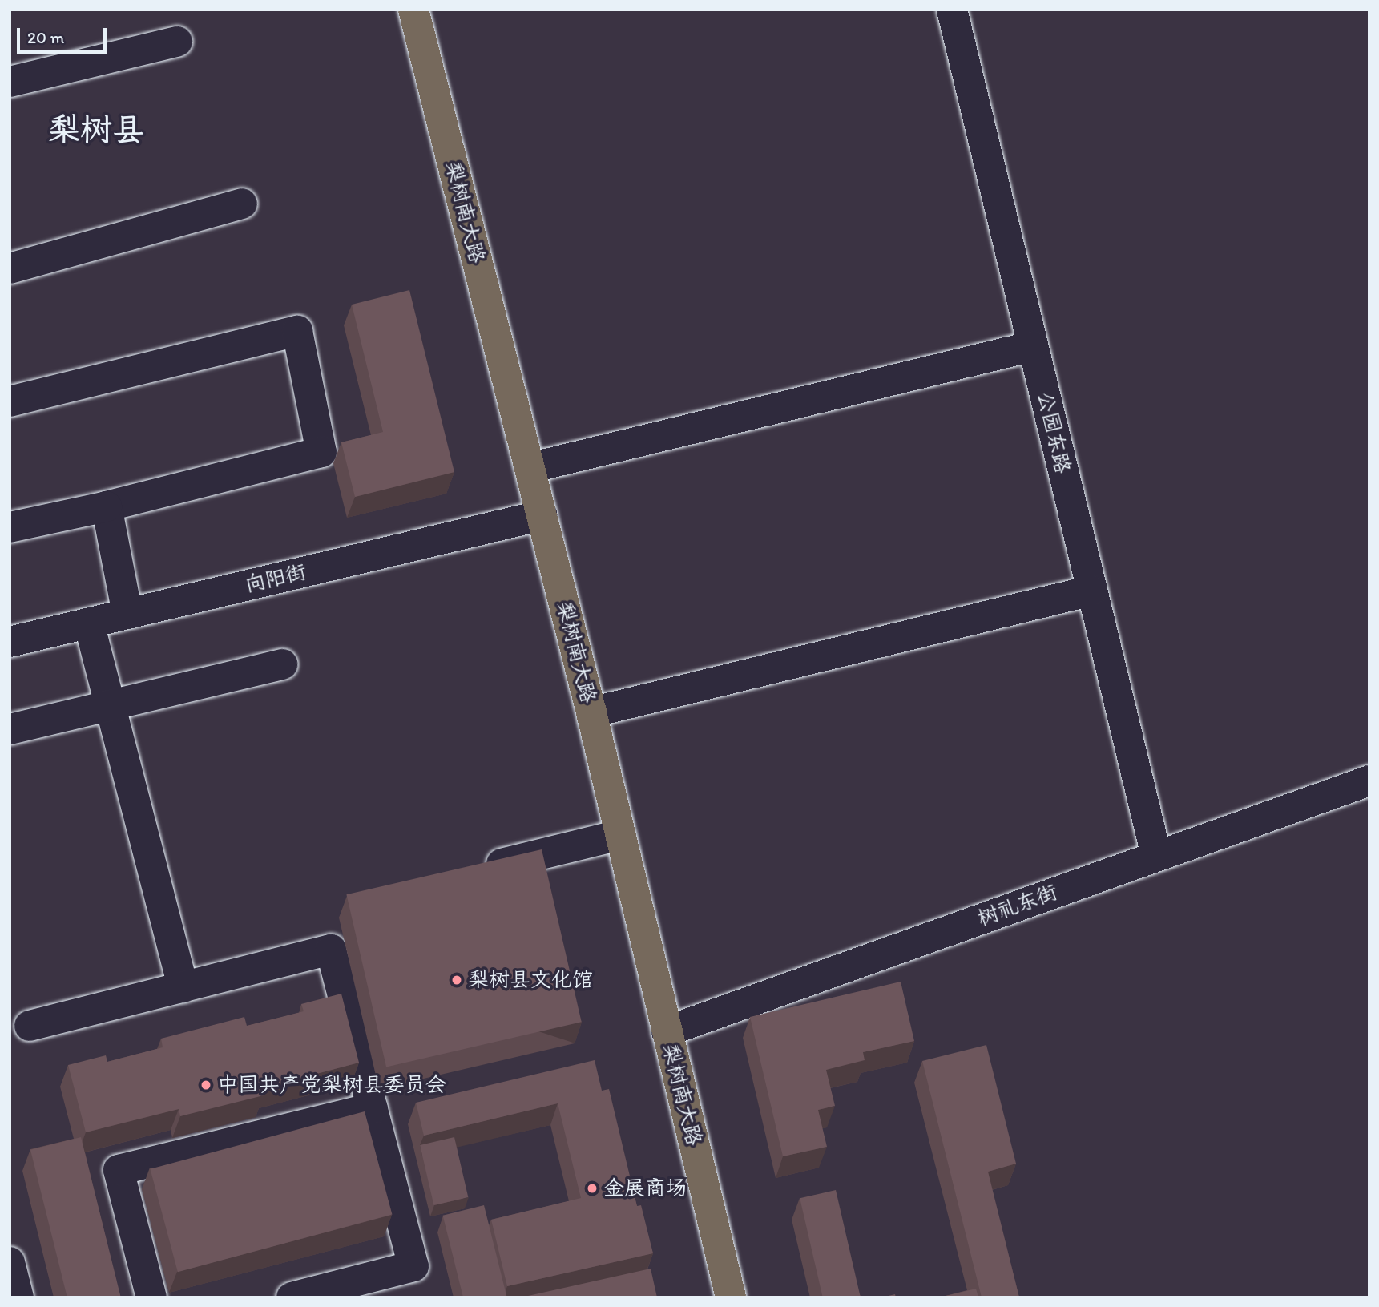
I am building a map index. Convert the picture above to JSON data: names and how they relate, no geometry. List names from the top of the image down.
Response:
{
  "streets": {
    "highway": ["梨树南大路"],
    "street": ["公园东路", "向阳街", "树礼东街"]
  },
  "crossings": [
    ["梨树南大路", "向阳街"],
    ["梨树南大路", "树礼东街"],
    ["公园东路", "树礼东街"]
  ],
  "districts": ["梨树县"],
  "places": ["梨树县文化馆", "中国共产党梨树县委员会", "金展商场"],
  "scale_bar": "20 m"
}
